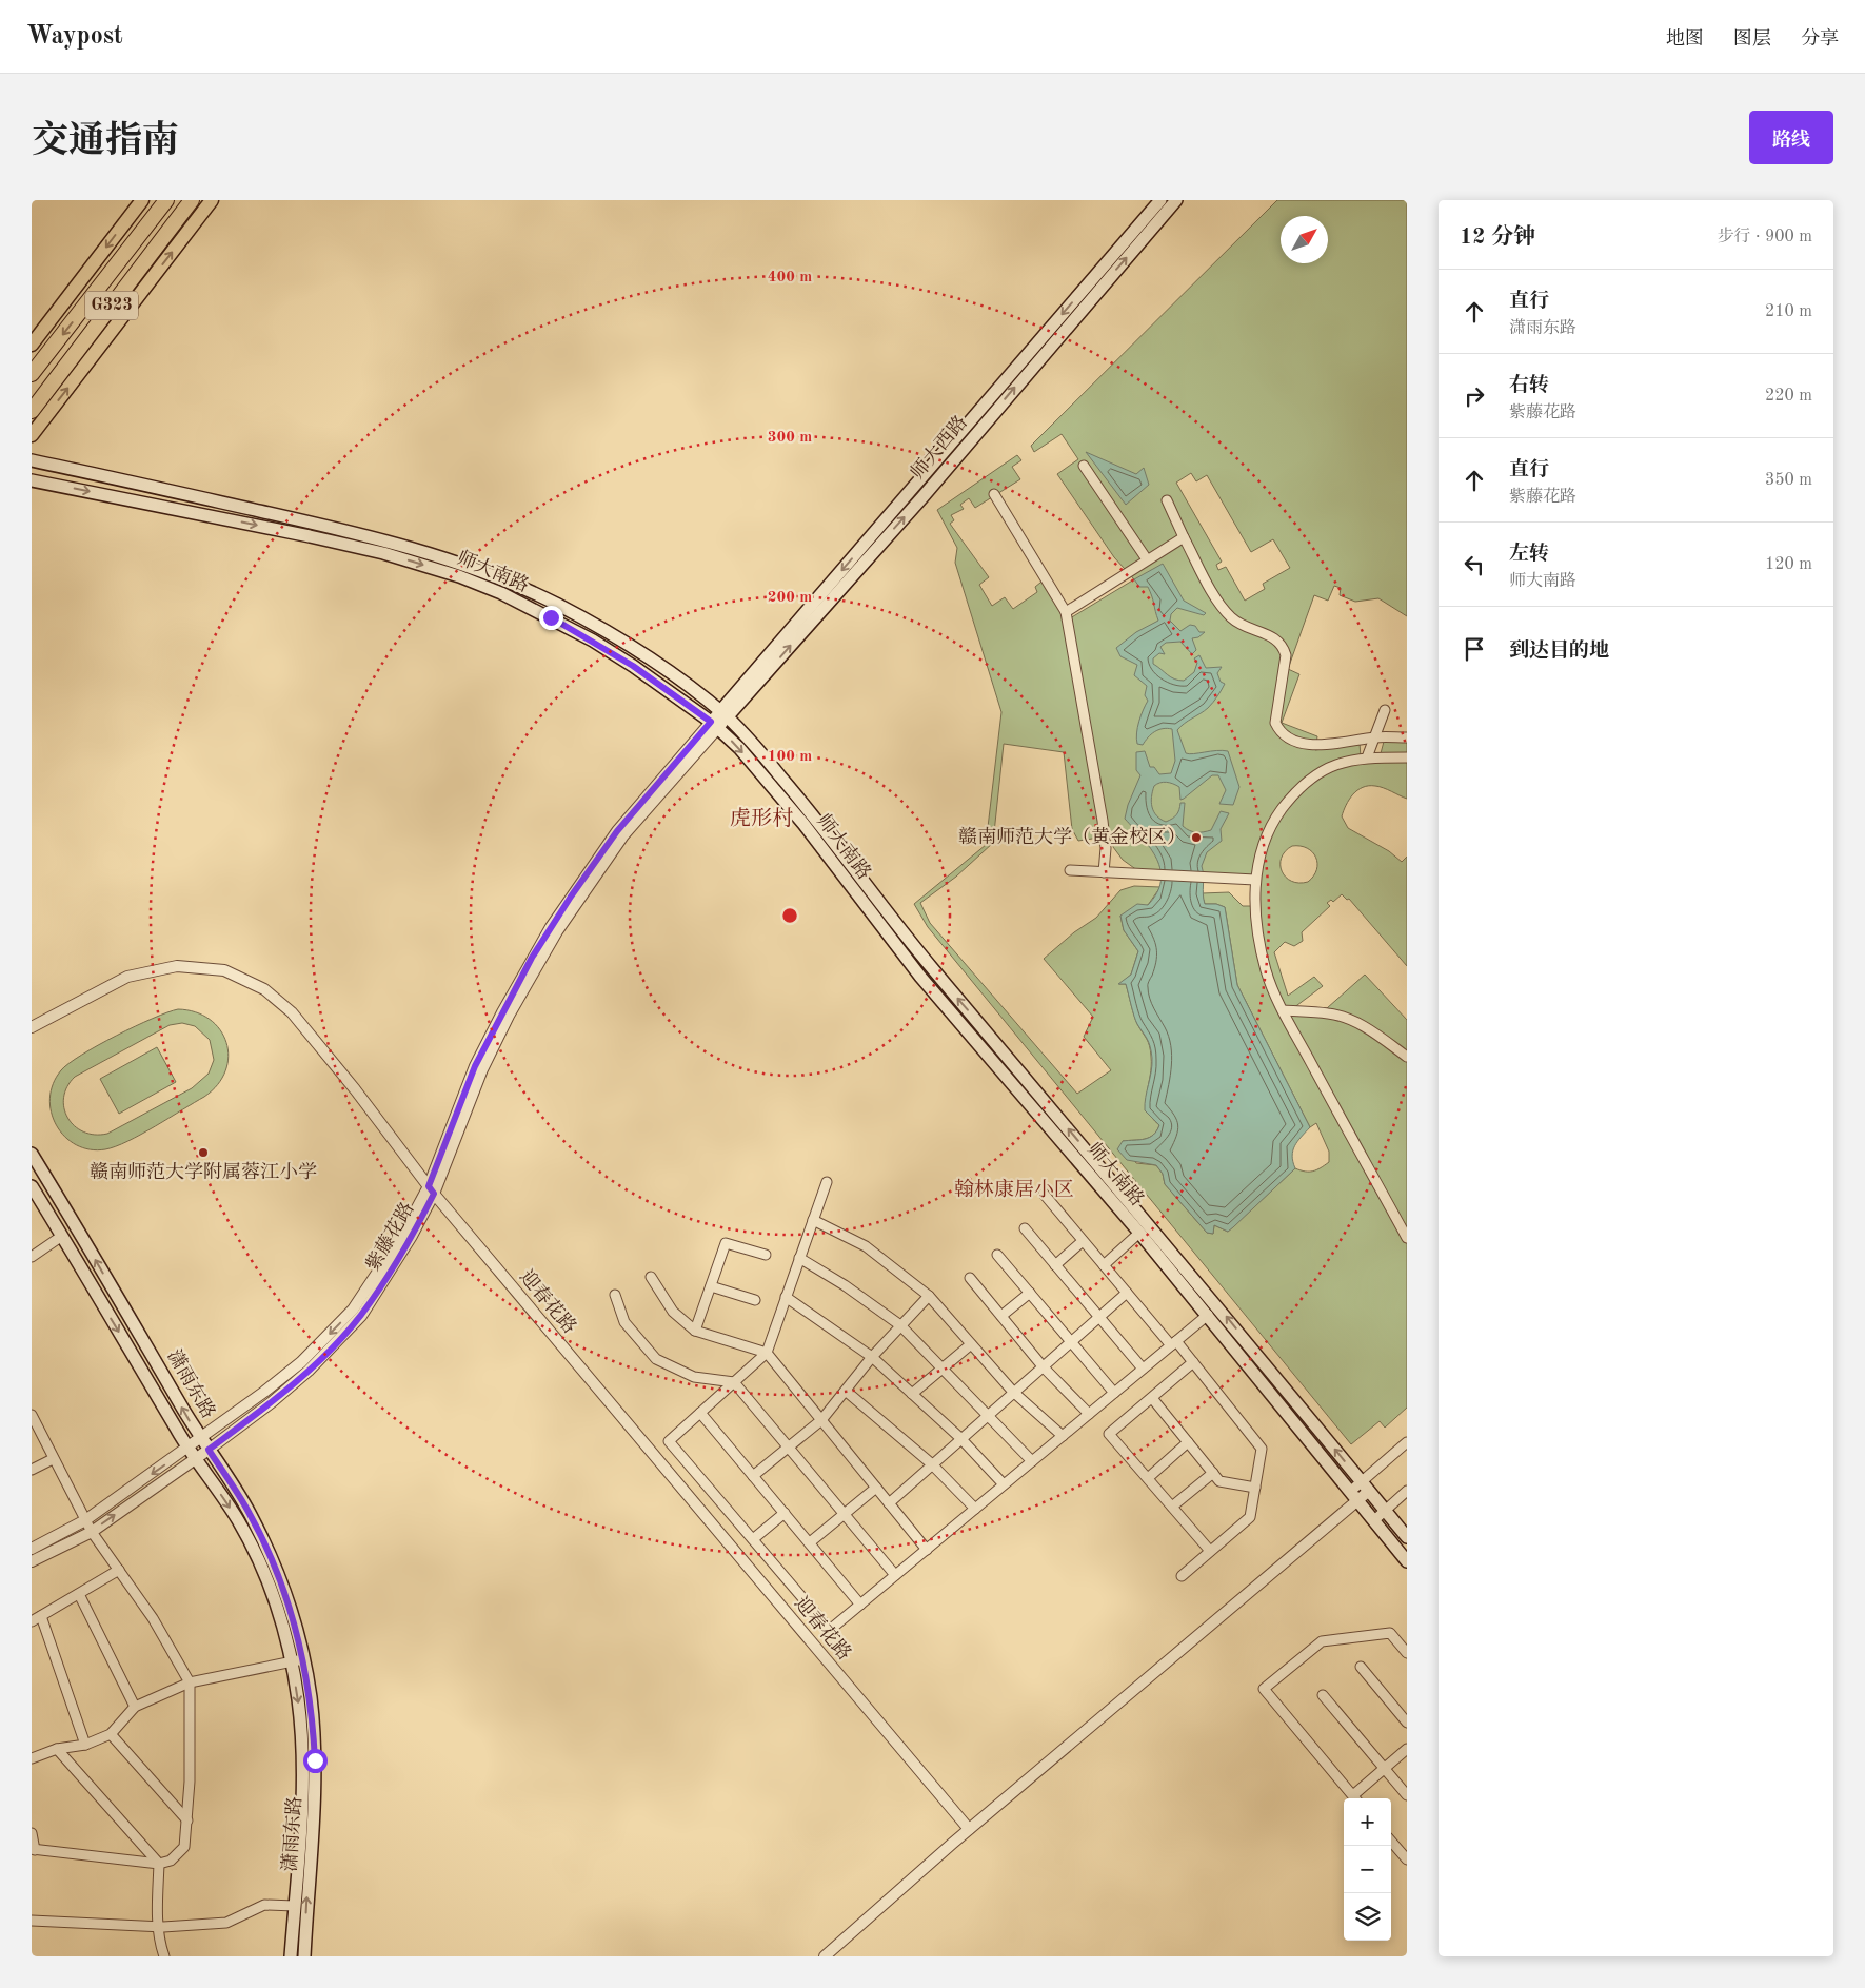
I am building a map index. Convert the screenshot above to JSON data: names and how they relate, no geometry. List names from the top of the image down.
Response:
{
  "streets": {
    "highway": ["G323"],
    "main road": ["师大西路", "师大南路", "潇雨东路"],
    "street": ["紫藤花路", "迎春花路"]
  },
  "crossings": [
    ["师大西路", "师大南路"],
    ["师大西路", "紫藤花路"],
    ["师大南路", "紫藤花路"],
    ["紫藤花路", "迎春花路"],
    ["紫藤花路", "潇雨东路"]
  ],
  "districts": ["虎形村", "翰林康居小区"],
  "places": ["赣南师范大学（黄金校区）", "赣南师范大学附属蓉江小学"],
  "north": "top right",
  "page": {
    "header": "Waypost",
    "nav": ["地图", "图层", "分享"],
    "title": "交通指南",
    "buttons": "路线",
    "heading": ["12 分钟", "步行 · 900 m"],
    "list": [
      ["直行", "潇雨东路", "210 m"],
      ["右转", "紫藤花路", "220 m"],
      ["直行", "紫藤花路", "350 m"],
      ["左转", "师大南路", "120 m"],
      "到达目的地"
    ],
    "map_buttons": ["+", "−"]
  },
  "rings": [
    "400 m",
    "300 m",
    "200 m",
    "100 m"
  ]
}
